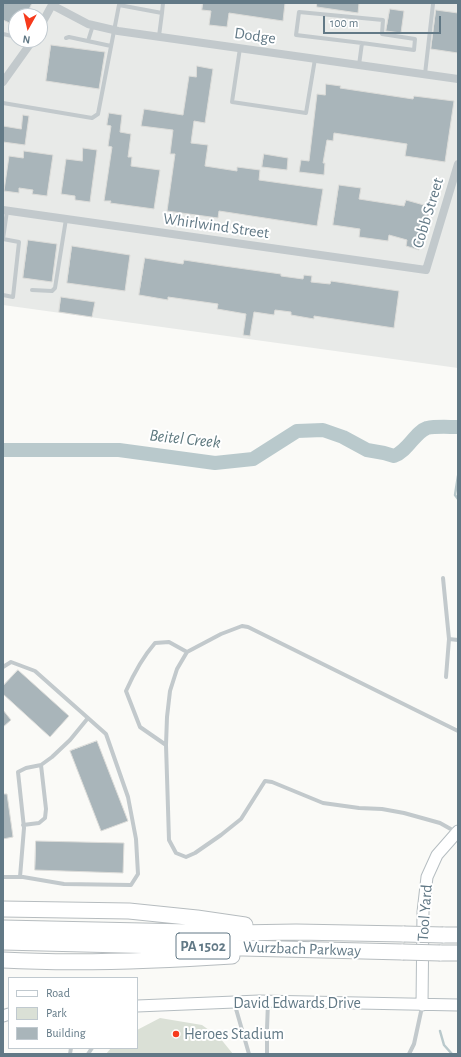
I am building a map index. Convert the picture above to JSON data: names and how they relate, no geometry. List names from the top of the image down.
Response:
{
  "streets": {
    "highway": ["PA 1502", "Wurzbach Parkway"],
    "street": [
      "Dodge",
      "Cobb Street",
      "Whirlwind Street",
      "Tool Yard",
      "David Edwards Drive"
    ]
  },
  "crossings": [
    ["Cobb Street", "Whirlwind Street"],
    ["Tool Yard", "David Edwards Drive"]
  ],
  "water": ["Beitel Creek"],
  "places": ["Heroes Stadium"],
  "legend": ["Road", "Park", "Building"],
  "scale_bar": "100 m",
  "north": "bottom"
}
